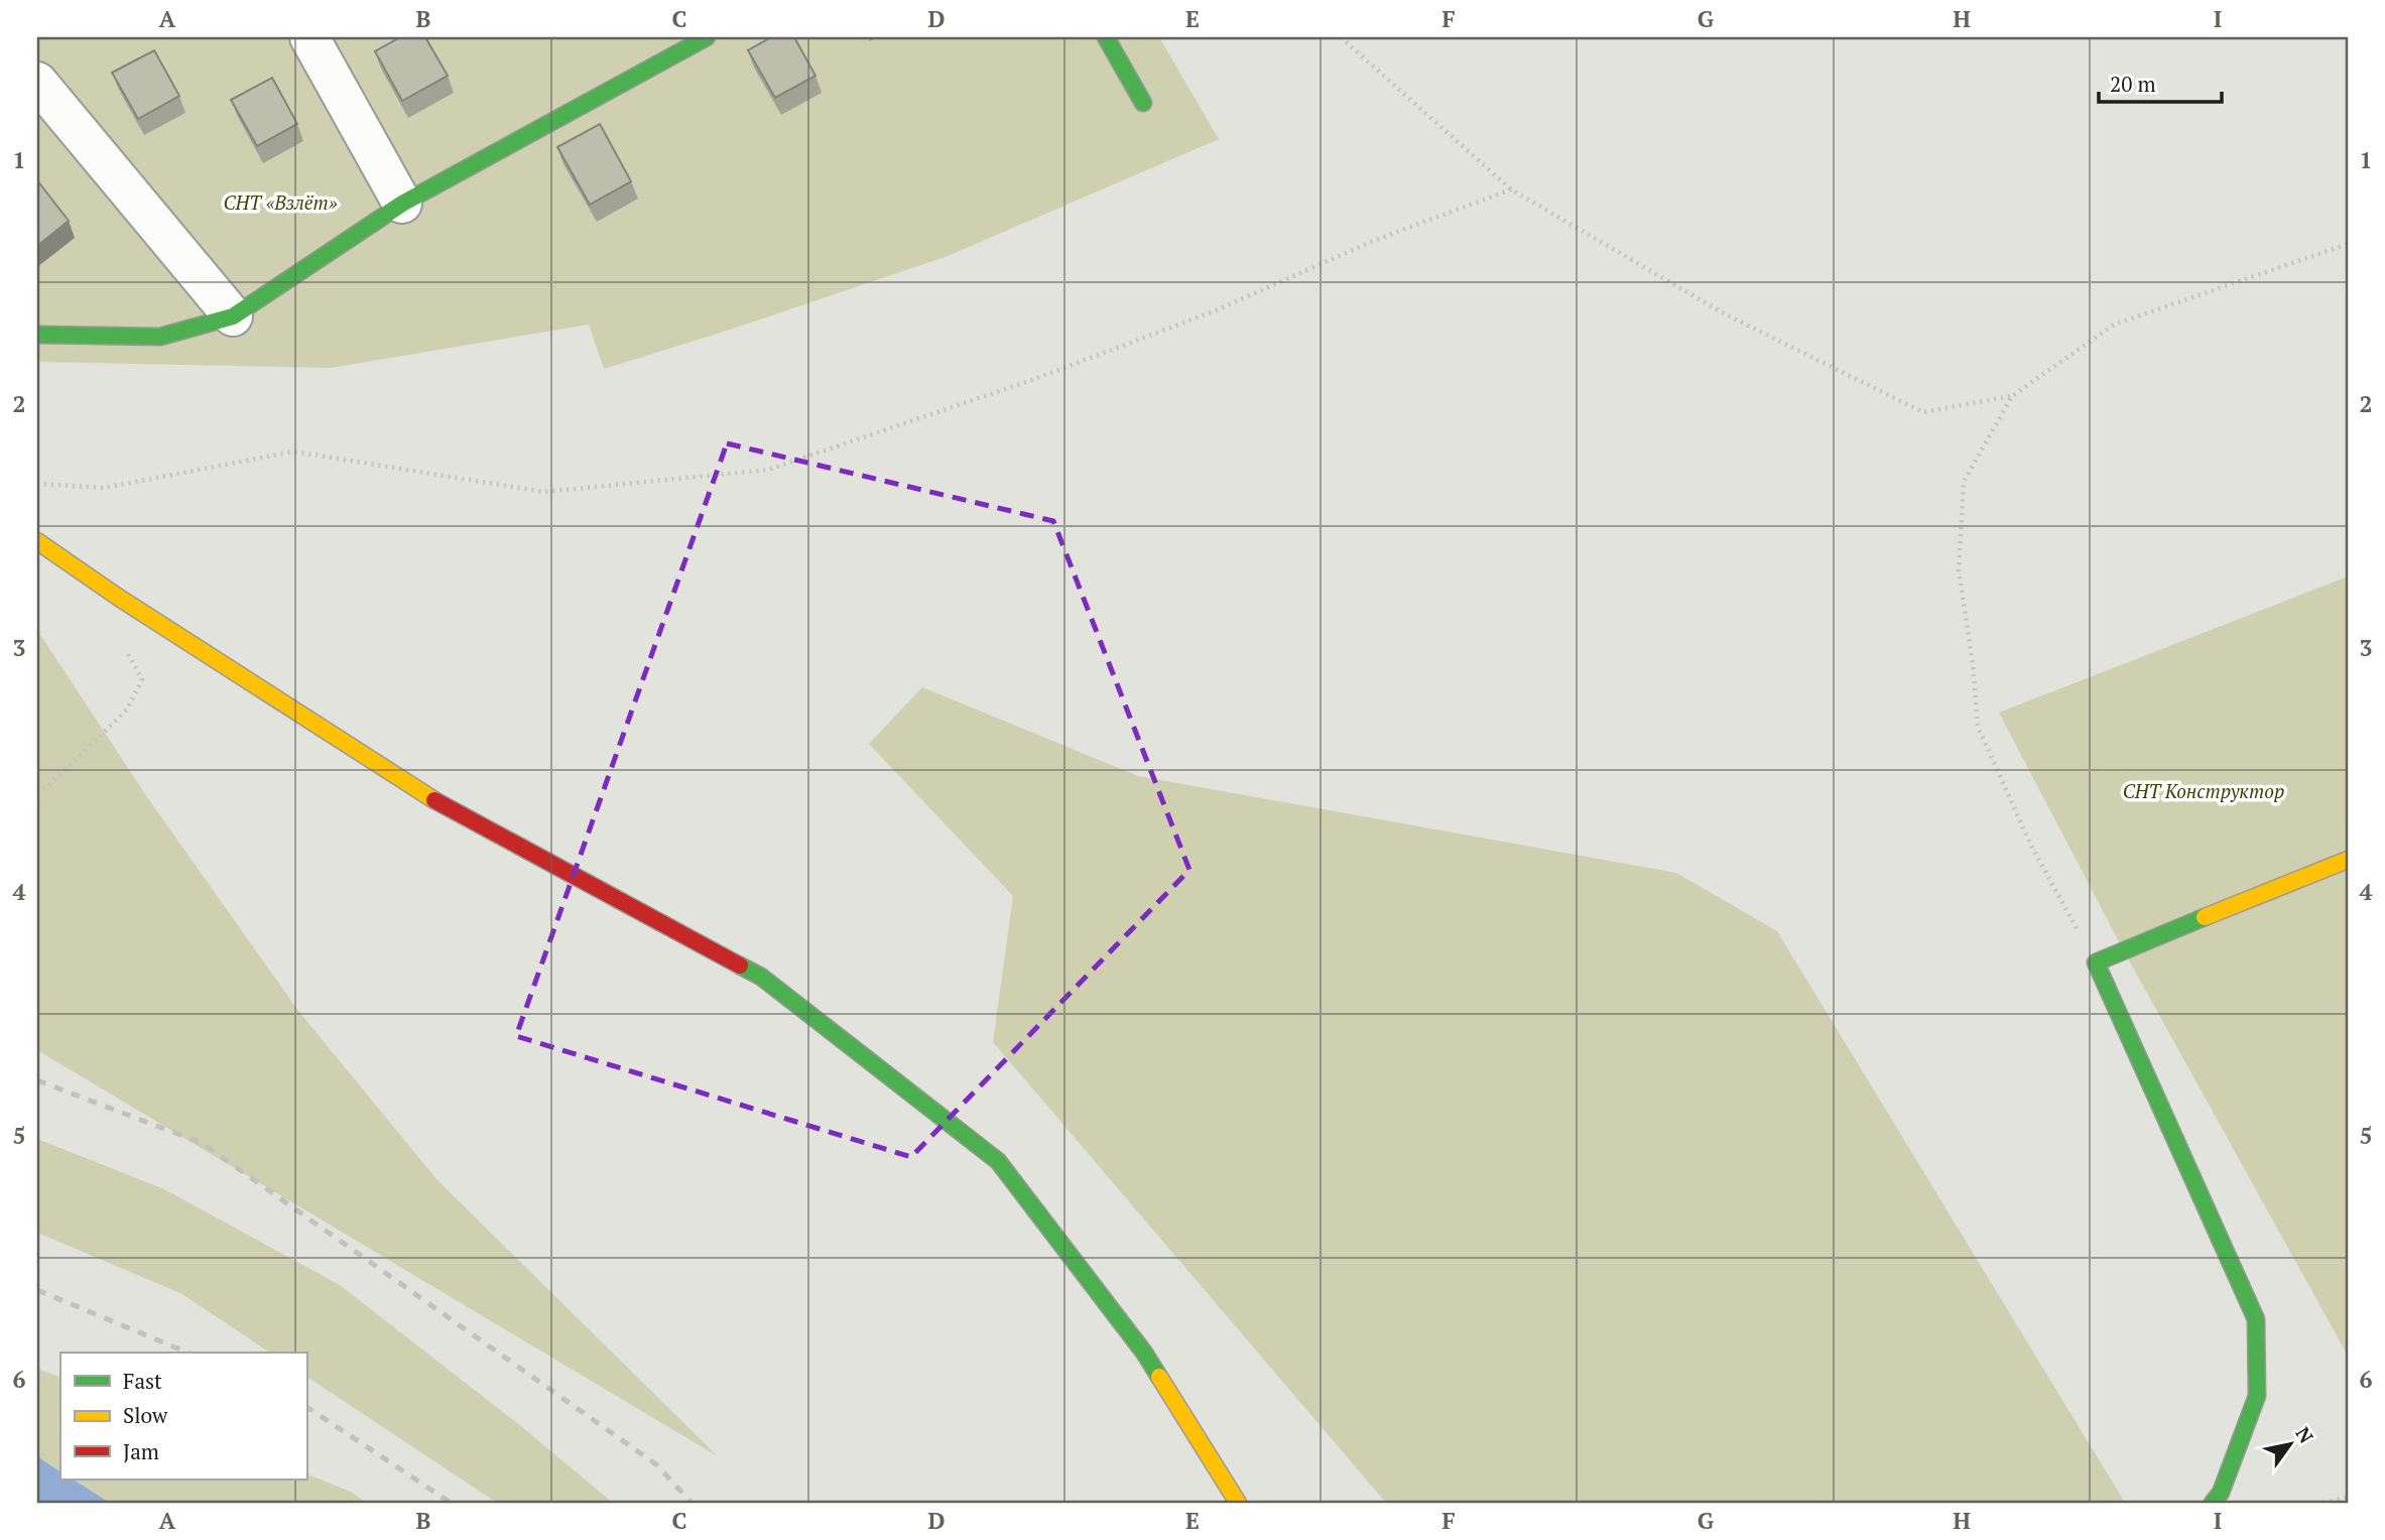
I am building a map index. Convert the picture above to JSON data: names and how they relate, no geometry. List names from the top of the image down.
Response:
{
  "parks": ["СНТ «Взлёт»", "СНТ Конструктор"],
  "legend": ["Fast", "Slow", "Jam"],
  "scale_bar": "20 m",
  "north": "top right",
  "grid": {
    "columns": [
      "A",
      "B",
      "C",
      "D",
      "E",
      "F",
      "G",
      "H",
      "I"
    ],
    "rows": [
      "1",
      "2",
      "3",
      "4",
      "5",
      "6"
    ]
  }
}
